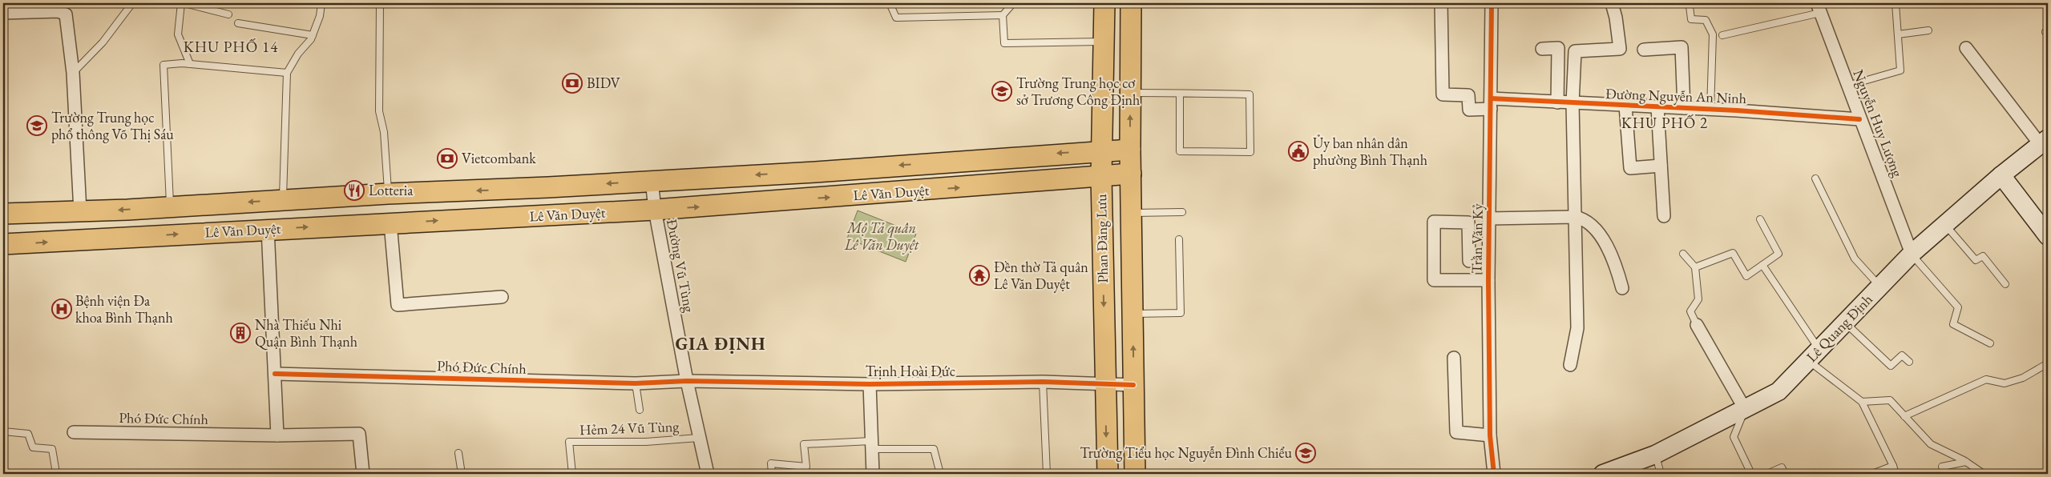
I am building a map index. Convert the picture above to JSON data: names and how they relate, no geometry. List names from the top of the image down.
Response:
{
  "streets": {
    "main road": ["Lê Văn Duyệt", "Phan Đăng Lưu", "Lê Quang Định"],
    "street": [
      "Đường Nguyễn An Ninh",
      "Nguyễn Huy Lượng",
      "Trần Văn Kỷ",
      "Đường Vũ Tùng",
      "Phó Đức Chính",
      "Trịnh Hoài Đức"
    ],
    "lane": ["Hẻm 24 Vũ Tùng"]
  },
  "crossings": [
    ["Đường Nguyễn An Ninh", "Nguyễn Huy Lượng"],
    ["Đường Nguyễn An Ninh", "Trần Văn Kỷ"],
    ["Nguyễn Huy Lượng", "Lê Quang Định"],
    ["Lê Văn Duyệt", "Phan Đăng Lưu"],
    ["Lê Văn Duyệt", "Đường Vũ Tùng"],
    ["Phan Đăng Lưu", "Trịnh Hoài Đức"],
    ["Đường Vũ Tùng", "Phó Đức Chính"],
    ["Đường Vũ Tùng", "Trịnh Hoài Đức"],
    ["Đường Vũ Tùng", "Hẻm 24 Vũ Tùng"],
    ["Phó Đức Chính", "Trịnh Hoài Đức"]
  ],
  "districts": ["KHU PHỐ 14", "KHU PHỐ 2", "GIA ĐỊNH"],
  "parks": ["Mộ Tả quân Lê Văn Duyệt"],
  "places": {
    "bank": ["BIDV", "Vietcombank"],
    "school or university": ["Trường Trung học cơ sở Trương Công Định", "Trường Trung học phổ thông Võ Thị Sáu", "Trường Tiểu học Nguyễn Đình Chiểu"],
    "public building": ["Ủy ban nhân dân phường Bình Thạnh"],
    "restaurant": ["Lotteria"],
    "temple": ["Đền thờ Tả quân Lê Văn Duyệt"],
    "hospital": ["Bệnh viện Đa khoa Bình Thạnh"],
    "building": ["Nhà Thiếu Nhi Quận Bình Thạnh"]
  }
}
